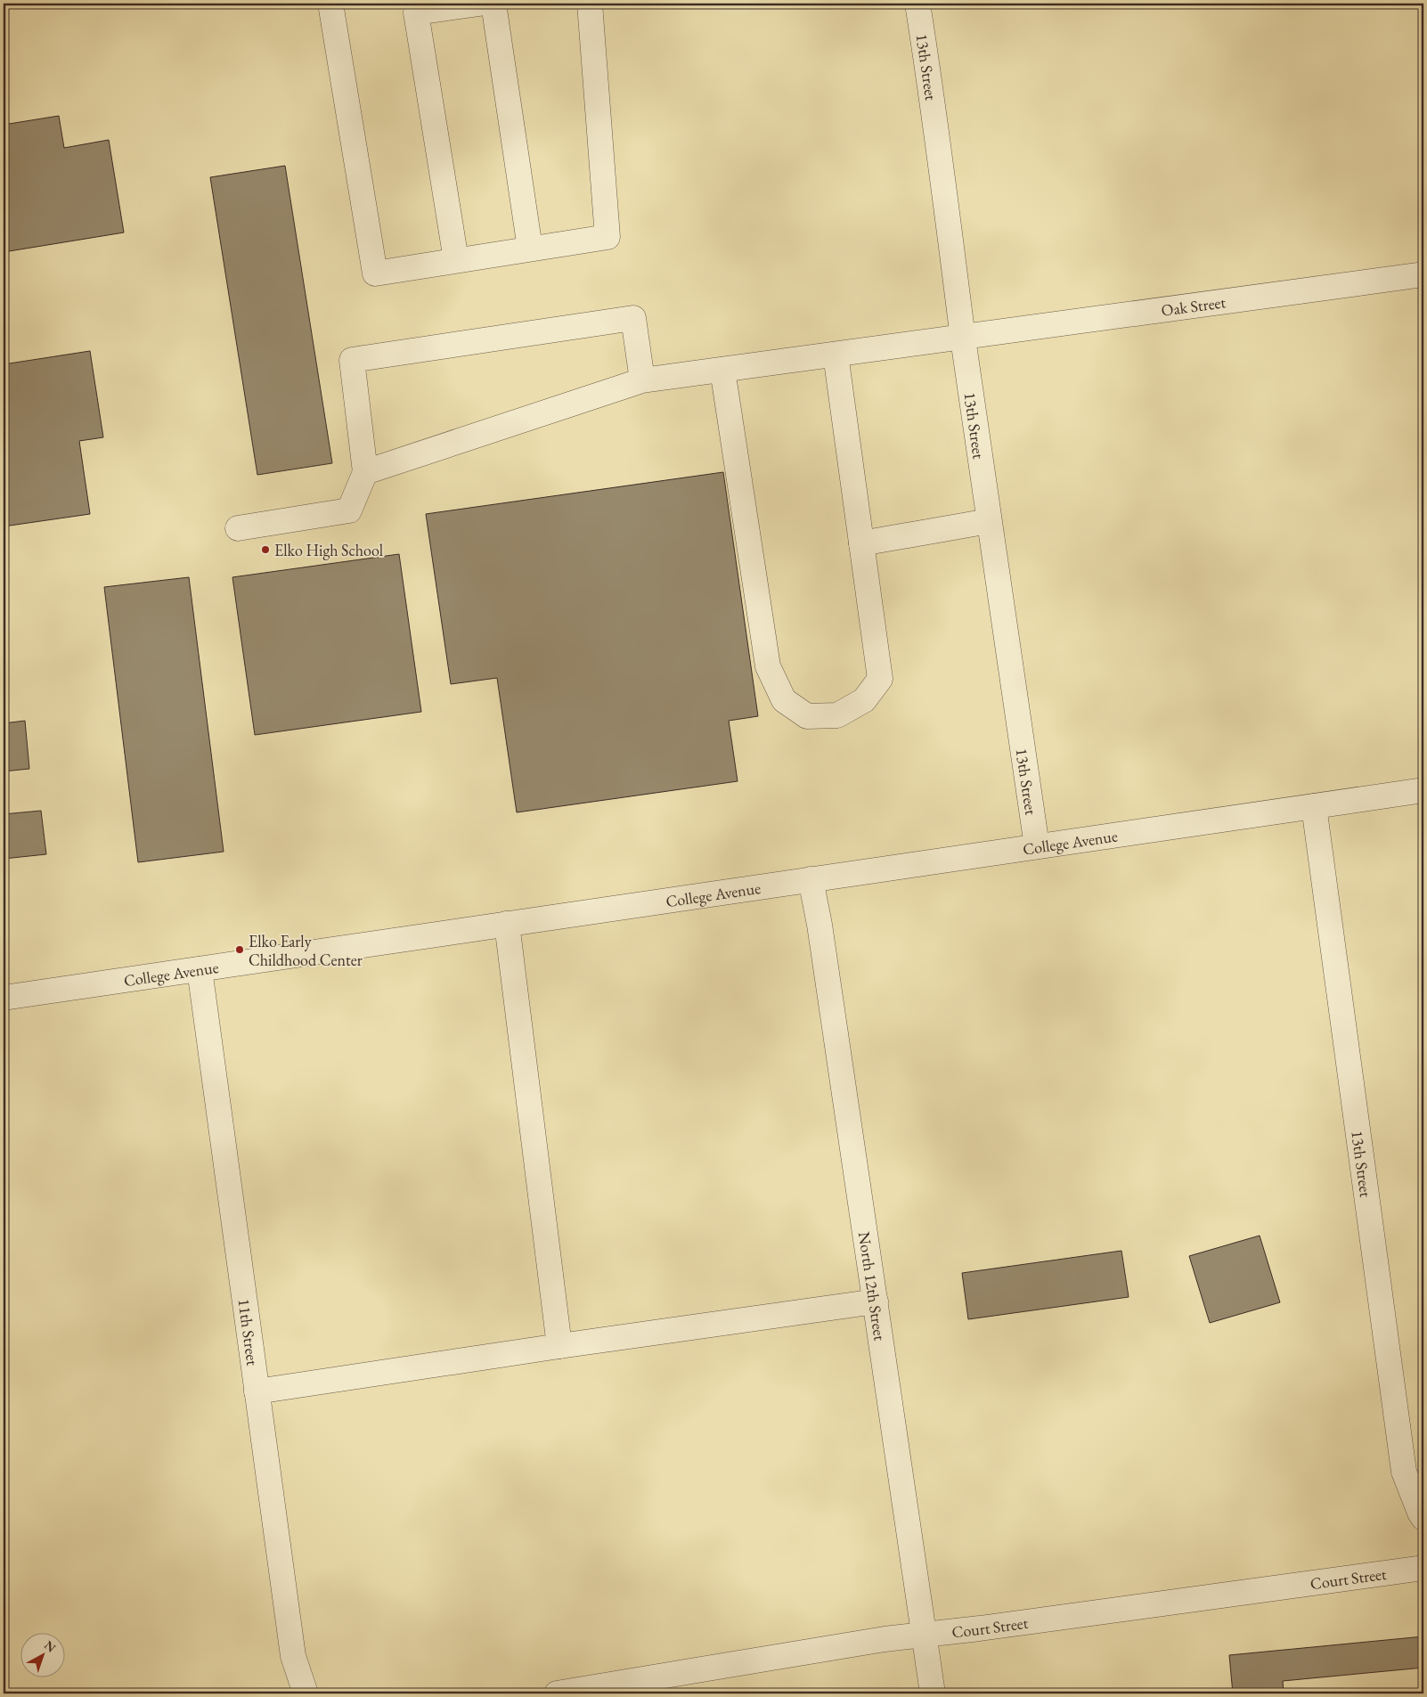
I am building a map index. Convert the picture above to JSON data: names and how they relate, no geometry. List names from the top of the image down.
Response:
{
  "streets": {
    "street": [
      "13th Street",
      "Oak Street",
      "College Avenue",
      "North 12th Street",
      "11th Street",
      "Court Street"
    ]
  },
  "crossings": [
    ["13th Street", "Oak Street"],
    ["13th Street", "College Avenue"],
    ["College Avenue", "North 12th Street"],
    ["College Avenue", "11th Street"],
    ["North 12th Street", "Court Street"]
  ],
  "places": ["Elko High School", "Elko Early Childhood Center"],
  "north": "top right"
}
